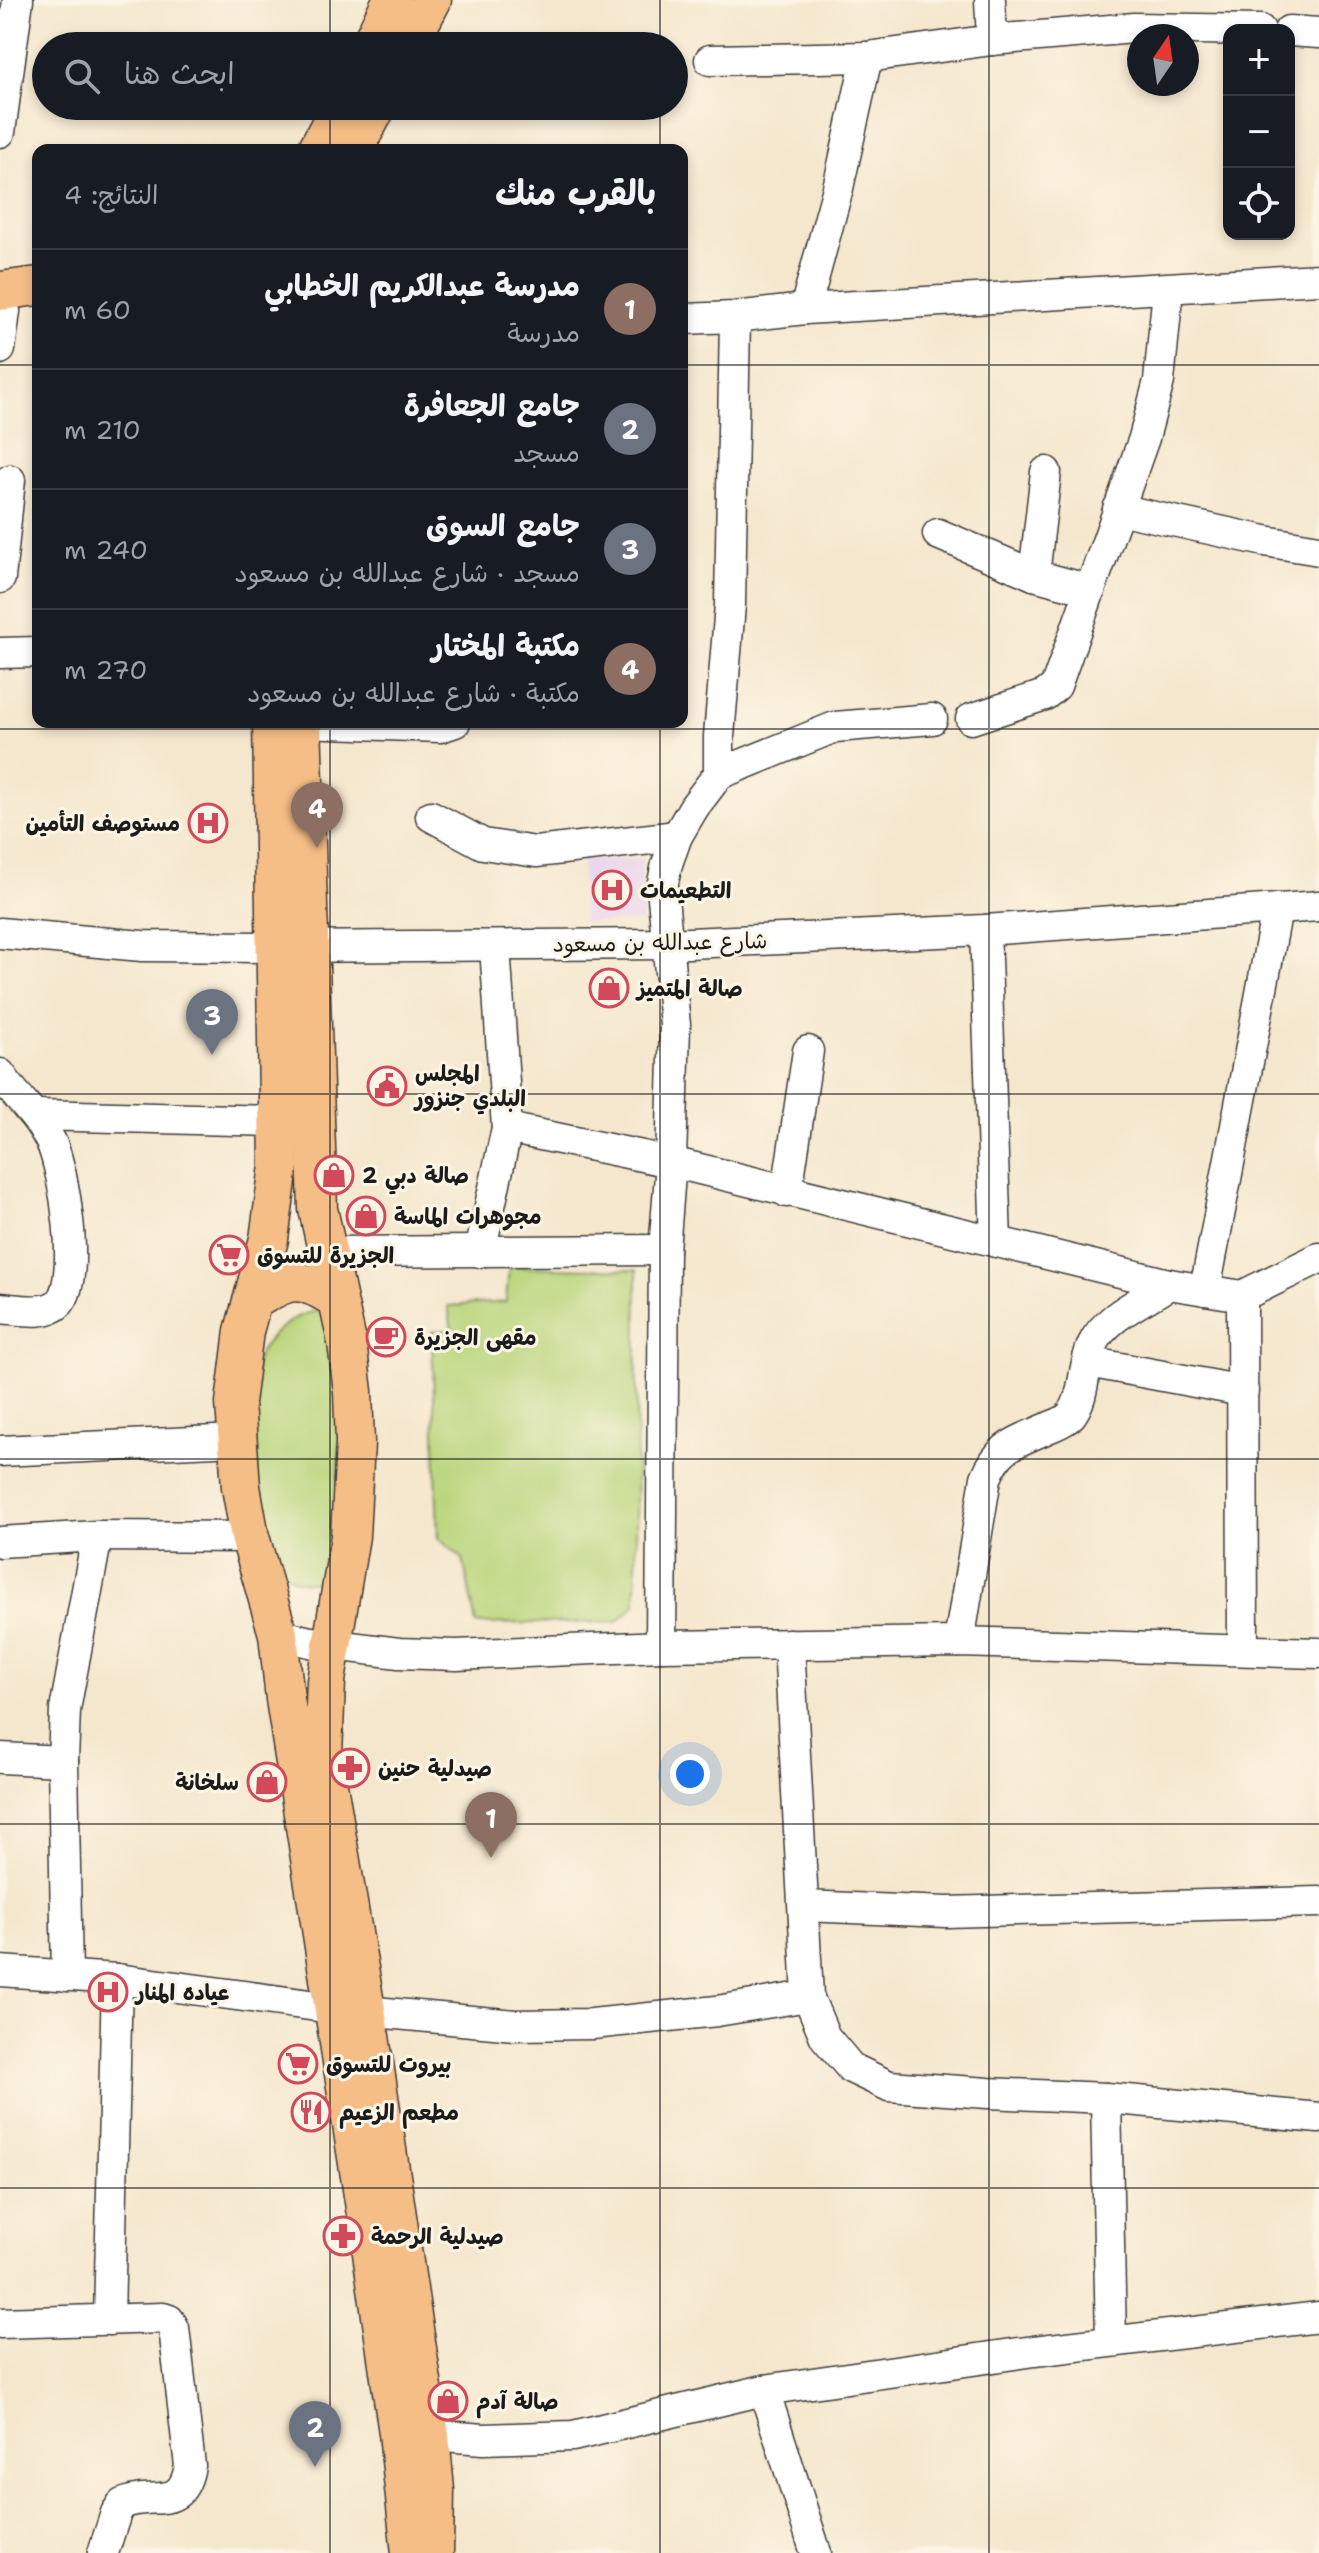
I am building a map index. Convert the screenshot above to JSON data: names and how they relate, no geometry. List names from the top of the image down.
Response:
{
  "streets": {
    "street": ["شارع عبدالله بن مسعود"]
  },
  "places": {
    "hospital": ["مستوصف التأمين", "التطعيمات", "عياده المنار"],
    "shop": [
      "صالة المتميز",
      "صالة دبي 2",
      "مجوهرات الماسة",
      "سلخانة",
      "صالة آدم"
    ],
    "public building": ["المجلس البلدي جنزور"],
    "supermarket": ["الجزيرة للتسوق", "بيروت للتسوق"],
    "cafe": ["مقهى الجزيرة"],
    "pharmacy": ["صيدلية حنين", "صيدلية الرحمة"],
    "restaurant": ["مطعم الزعيم"]
  },
  "north": "top",
  "page": {
    "map_buttons": ["+", "−"],
    "search": "ابحث هنا",
    "heading": ["بالقرب منك", "النتائج: 4"],
    "list": [
      {
        "mark": "1",
        "name": "مدرسة عبدالكريم الخطابي",
        "note": "مدرسة",
        "value": "60 m"
      },
      {
        "mark": "2",
        "name": "جامع الجعافرة",
        "note": "مسجد",
        "value": "210 m"
      },
      {
        "mark": "3",
        "name": "جامع السوق",
        "note": "مسجد · شارع عبدالله بن مسعود",
        "value": "240 m"
      },
      {
        "mark": "4",
        "name": "مكتبة المختار",
        "note": "مكتبة · شارع عبدالله بن مسعود",
        "value": "270 m"
      }
    ],
    "pins": [
      "4",
      "3",
      "1",
      "2"
    ]
  }
}
